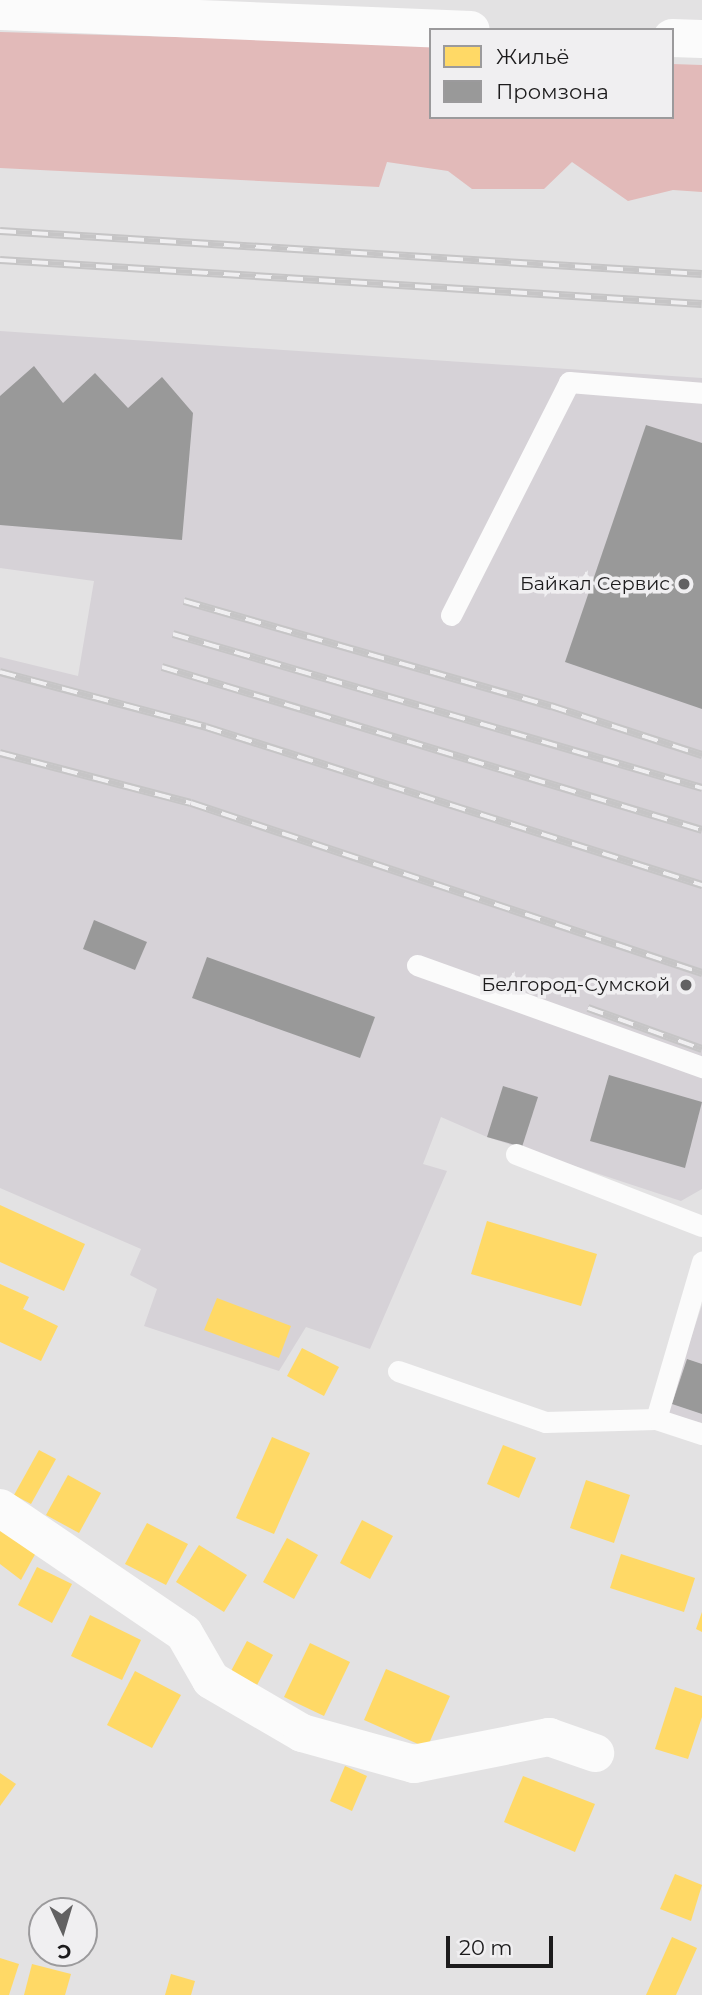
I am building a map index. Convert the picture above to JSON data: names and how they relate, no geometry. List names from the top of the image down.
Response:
{
  "places": ["Байкал Сервис", "Белгород-Сумской"],
  "legend": ["Жильё", "Промзона"],
  "scale_bar": "20 m",
  "north": "bottom"
}
